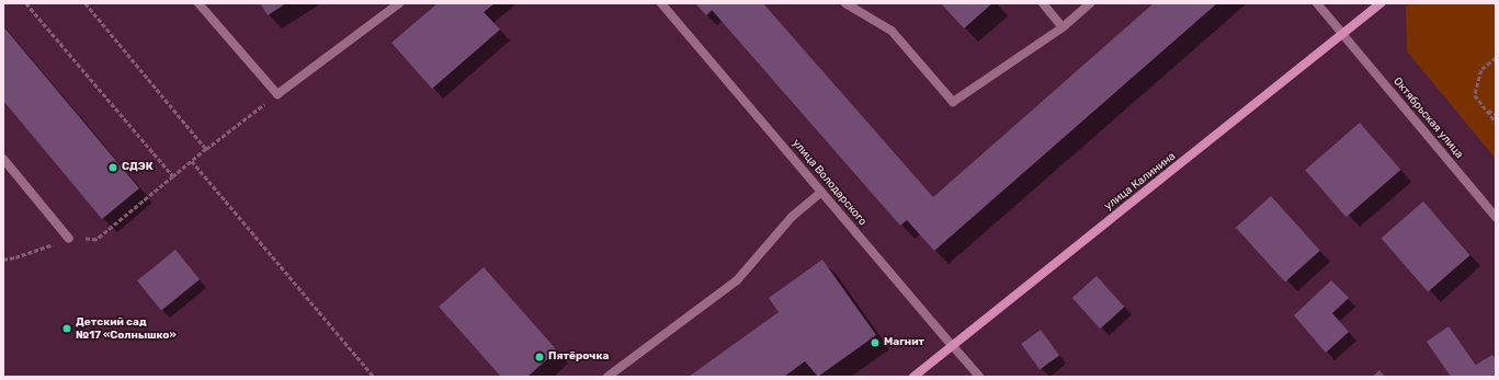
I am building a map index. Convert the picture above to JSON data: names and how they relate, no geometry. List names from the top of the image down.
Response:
{
  "streets": {
    "main road": ["улица Калинина"],
    "street": ["Октябрьская улица", "улица Володарского"]
  },
  "crossings": [
    ["Октябрьская улица", "улица Калинина"],
    ["улица Калинина", "улица Володарского"]
  ],
  "places": [
    "СДЭК",
    "Детский сад №17 «Солнышко»",
    "Магнит",
    "Пятёрочка"
  ]
}
